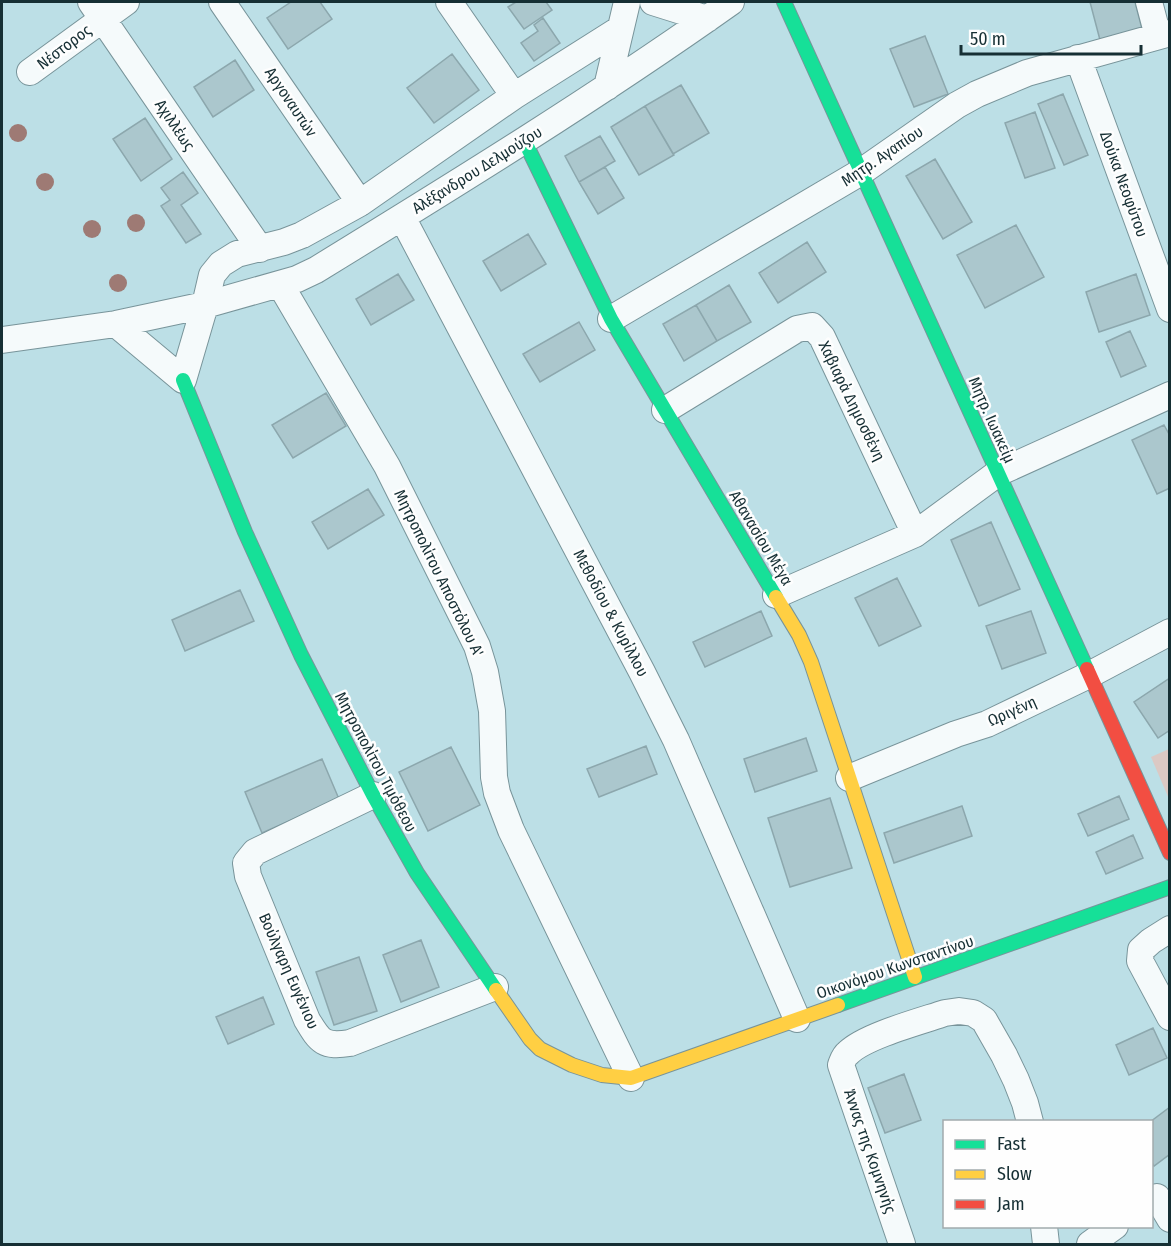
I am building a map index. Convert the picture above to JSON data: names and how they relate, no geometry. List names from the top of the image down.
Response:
{
  "streets": {
    "street": [
      "Νέστορος",
      "Αργοναυτών",
      "Αχιλλέως",
      "Μητρ. Αγαπίου",
      "Αλέξανδρου Δελμούζου",
      "Δούκα Νεοφύτου",
      "Χαβιαρά Δημοσθένη",
      "Μητρ. Ιωακείμ",
      "Αθανασίου Μέγα",
      "Μητροπολίτου Αποστόλου Α'",
      "Μεθοδίου & Κυρίλλου",
      "Ωριγένη",
      "Μητροπολίτου Τιμόθεου",
      "Οικονόμου Κωνσταντίνου",
      "Βούλγαρη Ευγένιου",
      "Άννας της Κομνηνής"
    ]
  },
  "crossings": [
    ["Νέστορος", "Αχιλλέως"],
    ["Μητρ. Αγαπίου", "Δούκα Νεοφύτου"],
    ["Μητρ. Αγαπίου", "Μητρ. Ιωακείμ"],
    ["Μητρ. Αγαπίου", "Αθανασίου Μέγα"],
    ["Αλέξανδρου Δελμούζου", "Αθανασίου Μέγα"],
    ["Αλέξανδρου Δελμούζου", "Μητροπολίτου Αποστόλου Α'"],
    ["Αλέξανδρου Δελμούζου", "Μεθοδίου & Κυρίλλου"],
    ["Χαβιαρά Δημοσθένη", "Αθανασίου Μέγα"],
    ["Μητρ. Ιωακείμ", "Ωριγένη"],
    ["Αθανασίου Μέγα", "Ωριγένη"],
    ["Αθανασίου Μέγα", "Οικονόμου Κωνσταντίνου"],
    ["Μητροπολίτου Αποστόλου Α'", "Μητροπολίτου Τιμόθεου"],
    ["Μητροπολίτου Αποστόλου Α'", "Οικονόμου Κωνσταντίνου"],
    ["Μεθοδίου & Κυρίλλου", "Οικονόμου Κωνσταντίνου"],
    ["Μητροπολίτου Τιμόθεου", "Οικονόμου Κωνσταντίνου"],
    ["Μητροπολίτου Τιμόθεου", "Βούλγαρη Ευγένιου"]
  ],
  "legend": ["Fast", "Slow", "Jam"],
  "scale_bar": "50 m"
}
